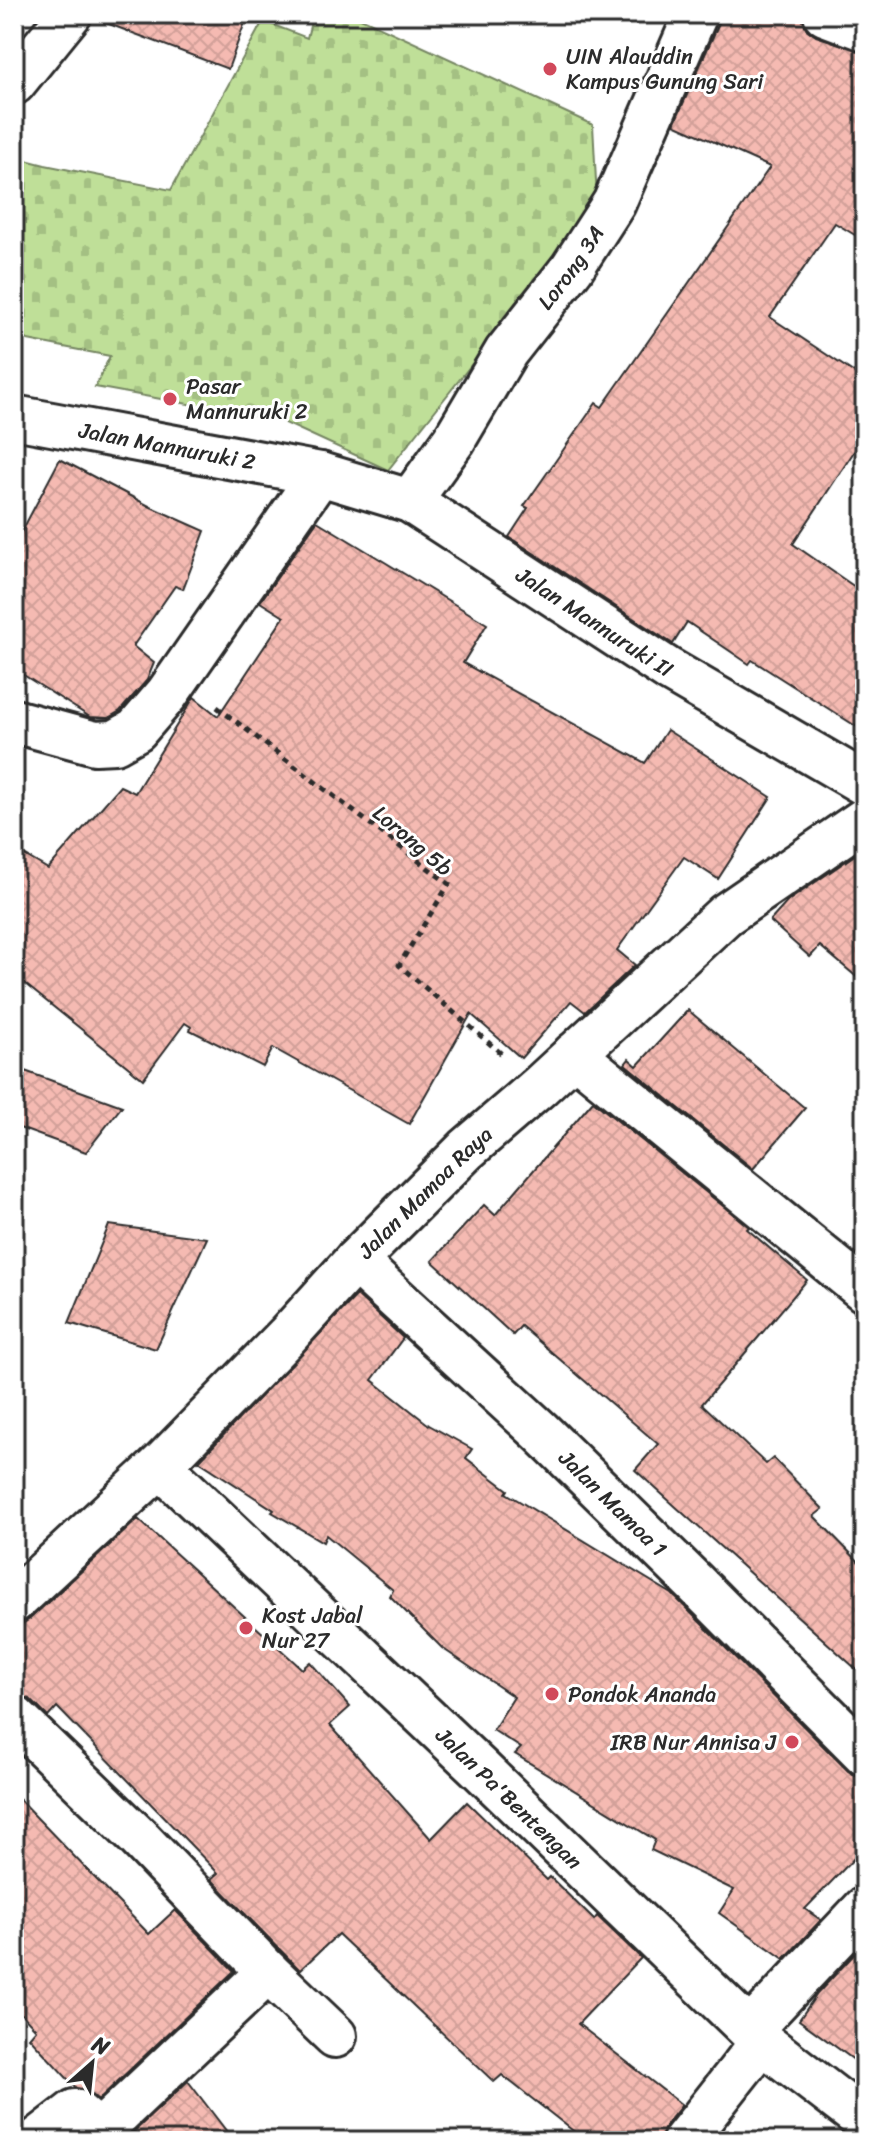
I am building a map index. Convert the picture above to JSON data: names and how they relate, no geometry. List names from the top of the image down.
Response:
{
  "streets": {
    "street": [
      "Lorong 3A",
      "Jalan Mannuruki 2",
      "Jalan Mannuruki II",
      "Jalan Mamoa Raya",
      "Jalan Mamoa 1",
      "Jalan Pa'Bentengan"
    ],
    "path": ["Lorong 5b"]
  },
  "crossings": [
    ["Lorong 3A", "Jalan Mannuruki II"],
    ["Jalan Mannuruki 2", "Jalan Mannuruki II"],
    ["Lorong 5b", "Jalan Mamoa Raya"],
    ["Jalan Mamoa Raya", "Jalan Mamoa 1"],
    ["Jalan Mamoa Raya", "Jalan Pa'Bentengan"]
  ],
  "places": [
    "UIN Alauddin Kampus Gunung Sari",
    "Pasar Mannuruki 2",
    "Kost Jabal Nur 27",
    "Pondok Ananda",
    "IRB Nur Annisa J"
  ],
  "north": "top right"
}
